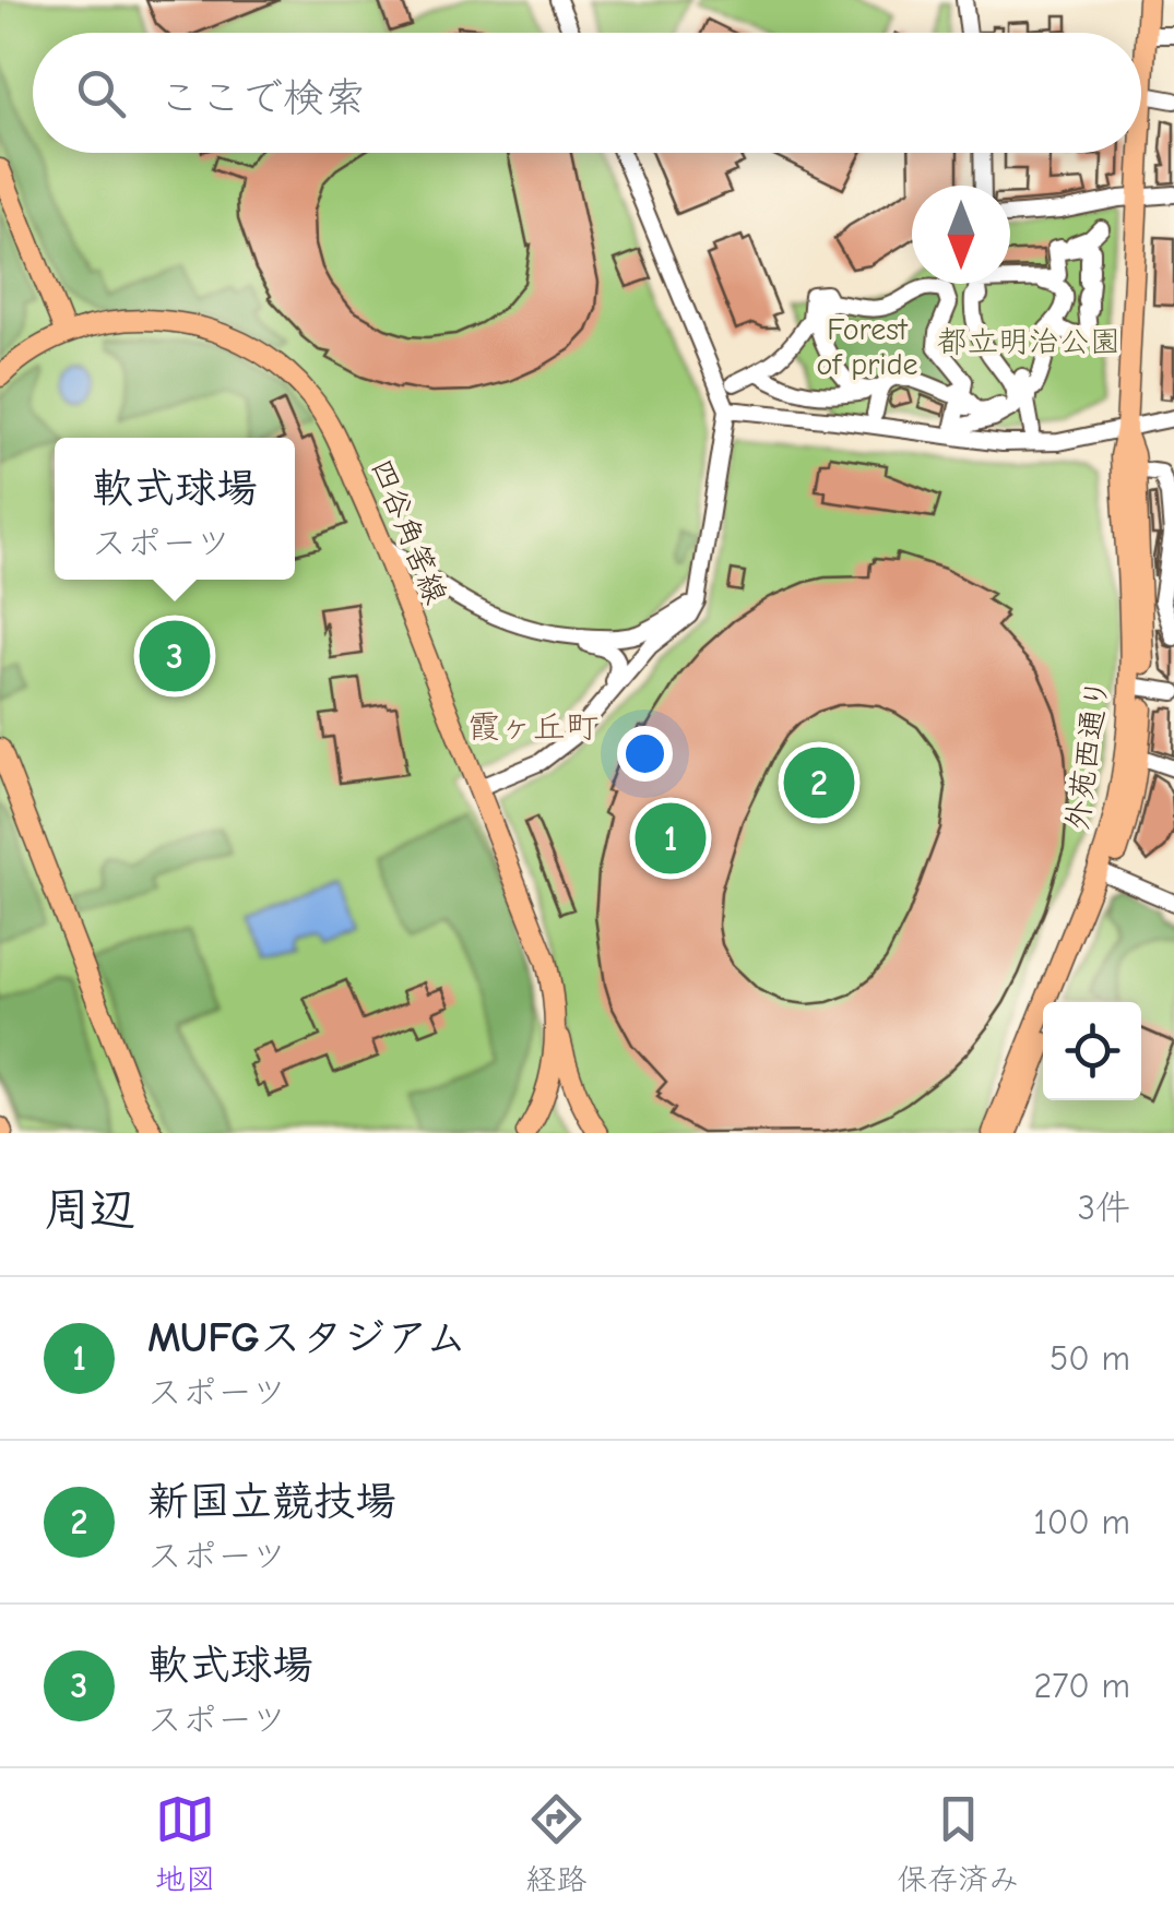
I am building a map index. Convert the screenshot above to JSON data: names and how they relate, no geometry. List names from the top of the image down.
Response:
{
  "streets": {
    "main road": ["四谷角筈線", "外苑西通り"]
  },
  "districts": ["霞ヶ丘町"],
  "parks": ["Forest of pride", "都立明治公園"],
  "north": "bottom",
  "page": {
    "search": "ここで検索",
    "popup": ["軟式球場", "スポーツ"],
    "pins": ["3", "2", "1"],
    "heading": ["周辺", "3件"],
    "list": [
      {
        "mark": "1",
        "name": "MUFGスタジアム",
        "note": "スポーツ",
        "value": "50 m"
      },
      {
        "mark": "2",
        "name": "新国立競技場",
        "note": "スポーツ",
        "value": "100 m"
      },
      {
        "mark": "3",
        "name": "軟式球場",
        "note": "スポーツ",
        "value": "270 m"
      }
    ],
    "nav": ["地図", "経路", "保存済み"]
  }
}
